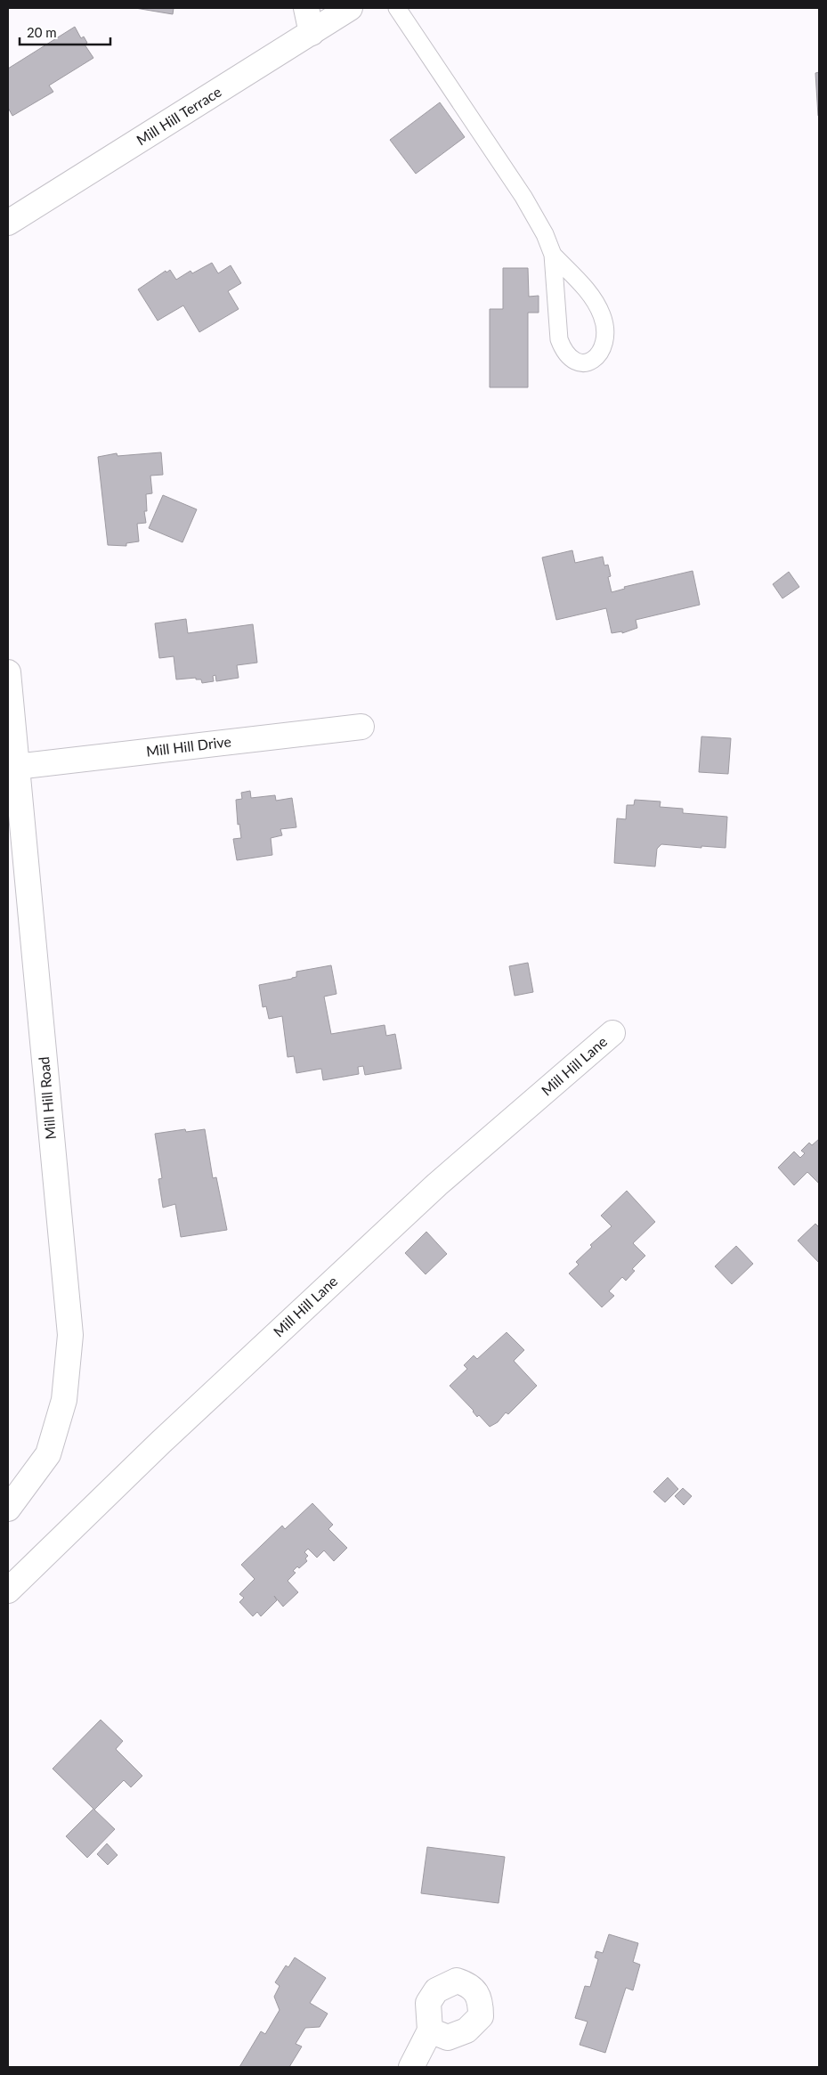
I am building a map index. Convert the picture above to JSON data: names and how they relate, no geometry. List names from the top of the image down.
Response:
{
  "streets": {
    "street": [
      "Mill Hill Terrace",
      "Mill Hill Drive",
      "Mill Hill Lane",
      "Mill Hill Road"
    ]
  },
  "crossings": [
    ["Mill Hill Drive", "Mill Hill Road"]
  ],
  "scale_bar": "20 m"
}
